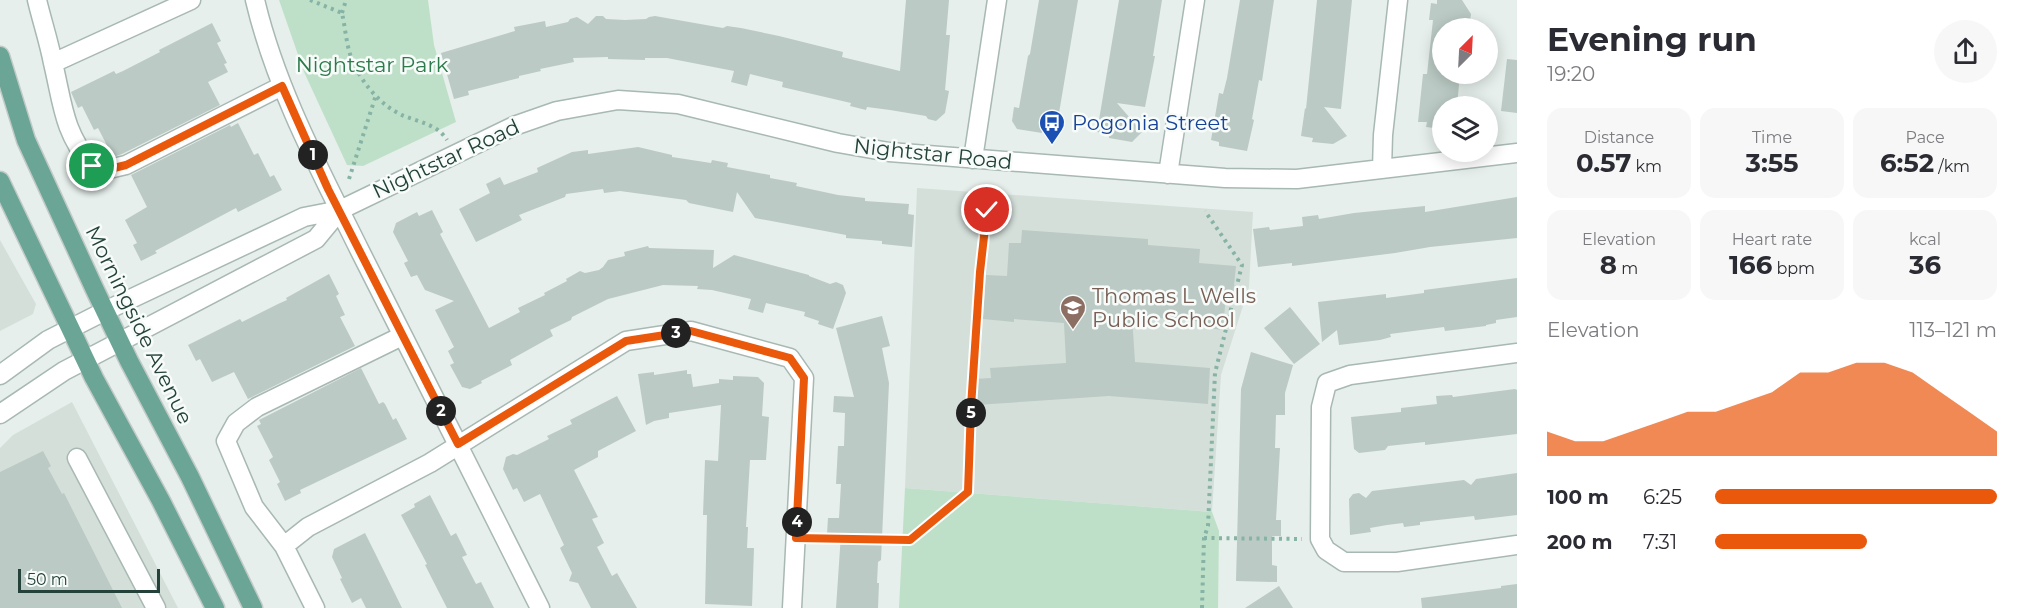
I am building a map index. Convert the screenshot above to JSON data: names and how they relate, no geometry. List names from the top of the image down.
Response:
{
  "streets": {
    "main road": ["Morningside Avenue"],
    "street": ["Nightstar Road"]
  },
  "crossings": [
    ["Nightstar Road", "Morningside Avenue"]
  ],
  "parks": ["Nightstar Park"],
  "places": {
    "bus stop": ["Pogonia Street"],
    "school or university": ["Thomas L Wells Public School"]
  },
  "scale_bar": "50 m",
  "north": "top right",
  "page": {
    "heading": ["Evening run", "19:20"],
    "stats": [
      ["Distance", "0.57 km"],
      ["Time", "3:55"],
      ["Pace", "6:52 /km"],
      ["Elevation", "8 m"],
      ["Heart rate", "166 bpm"],
      ["kcal", "36"]
    ],
    "pins": [
      "1",
      "3",
      "2",
      "5",
      "4"
    ],
    "chart": ["Elevation", "113–121 m"],
    "list": [
      {
        "name": "100 m",
        "note": "6:25"
      },
      {
        "name": "200 m",
        "note": "7:31"
      }
    ],
    "scale": "50 m"
  }
}
